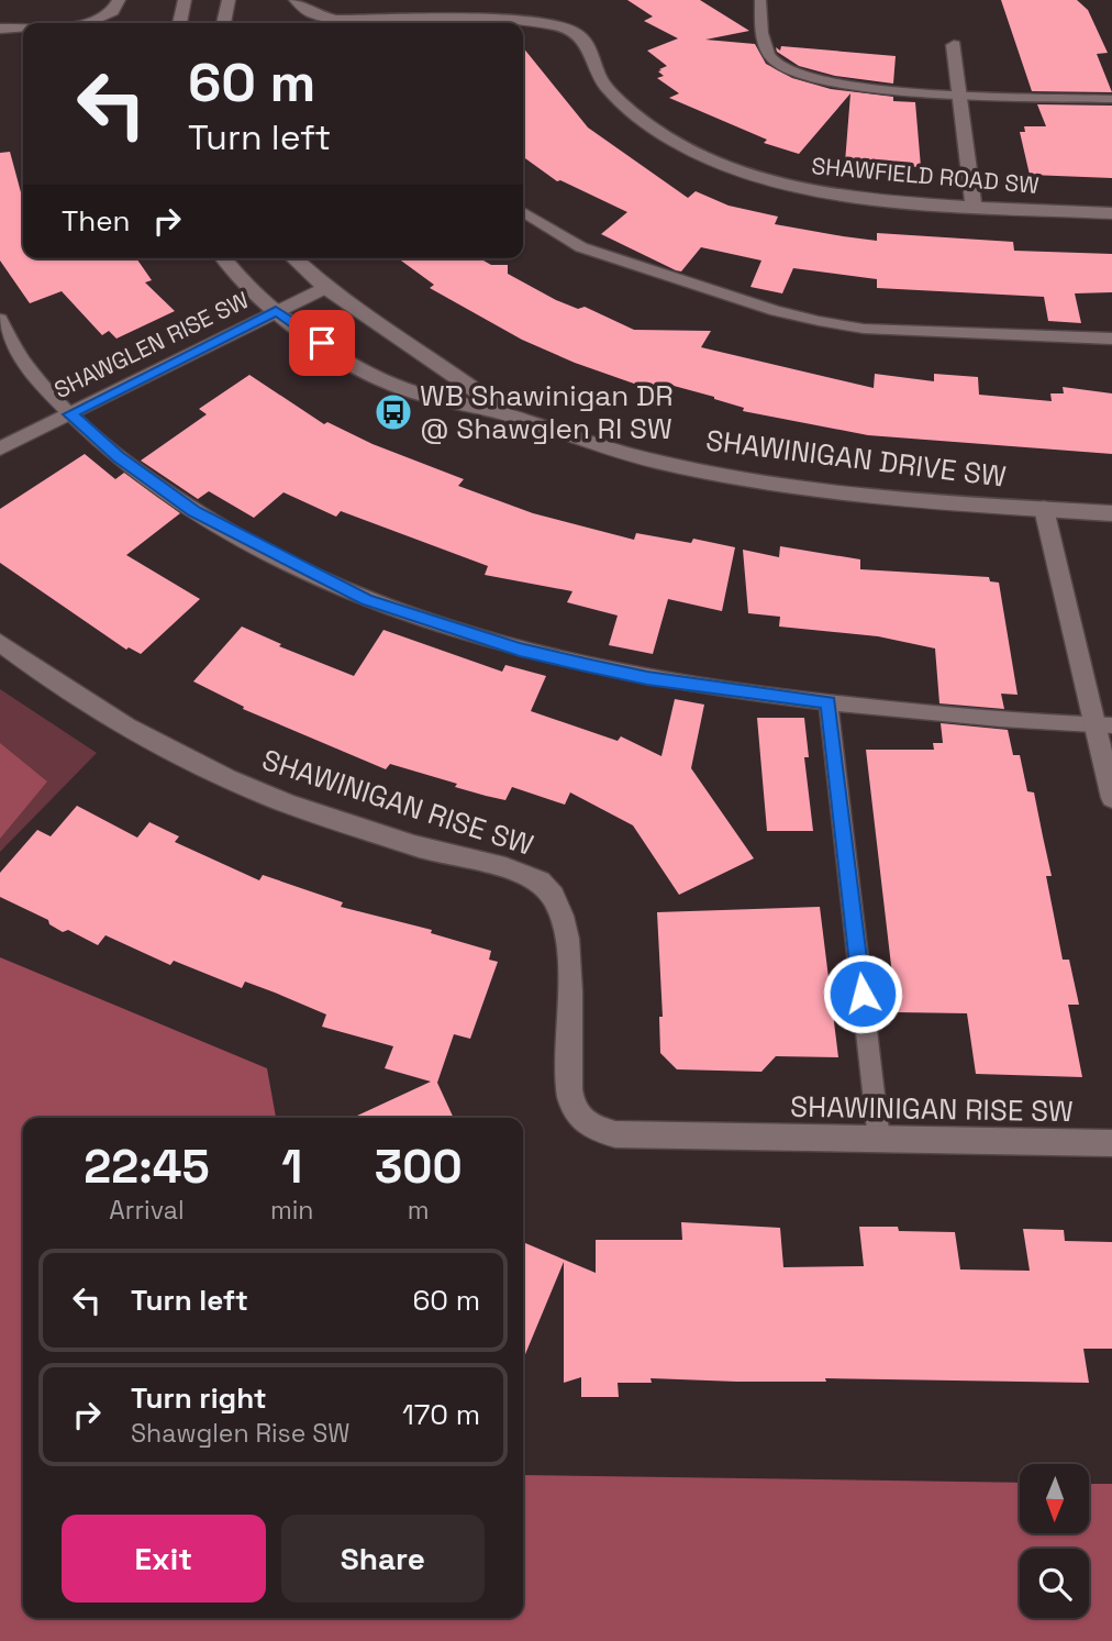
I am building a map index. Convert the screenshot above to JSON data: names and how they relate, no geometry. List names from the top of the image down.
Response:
{
  "streets": {
    "street": [
      "SHAWFIELD ROAD SW",
      "SHAWGLEN RISE SW",
      "SHAWINIGAN DRIVE SW",
      "SHAWINIGAN RISE SW"
    ]
  },
  "crossings": [
    ["SHAWGLEN RISE SW", "SHAWINIGAN DRIVE SW"]
  ],
  "places": {
    "bus stop": ["WB Shawinigan DR @ Shawglen RI SW"]
  },
  "north": "bottom",
  "page": {
    "turn": ["60 m", "Turn left"],
    "then": "Then",
    "eta": [
      "22:45",
      "Arrival",
      "1",
      "min",
      "300",
      "m"
    ],
    "list": [
      {
        "name": "Turn left",
        "value": "60 m"
      },
      {
        "name": "Turn right",
        "note": "Shawglen Rise SW",
        "value": "170 m"
      }
    ],
    "buttons": ["Exit", "Share"]
  }
}
